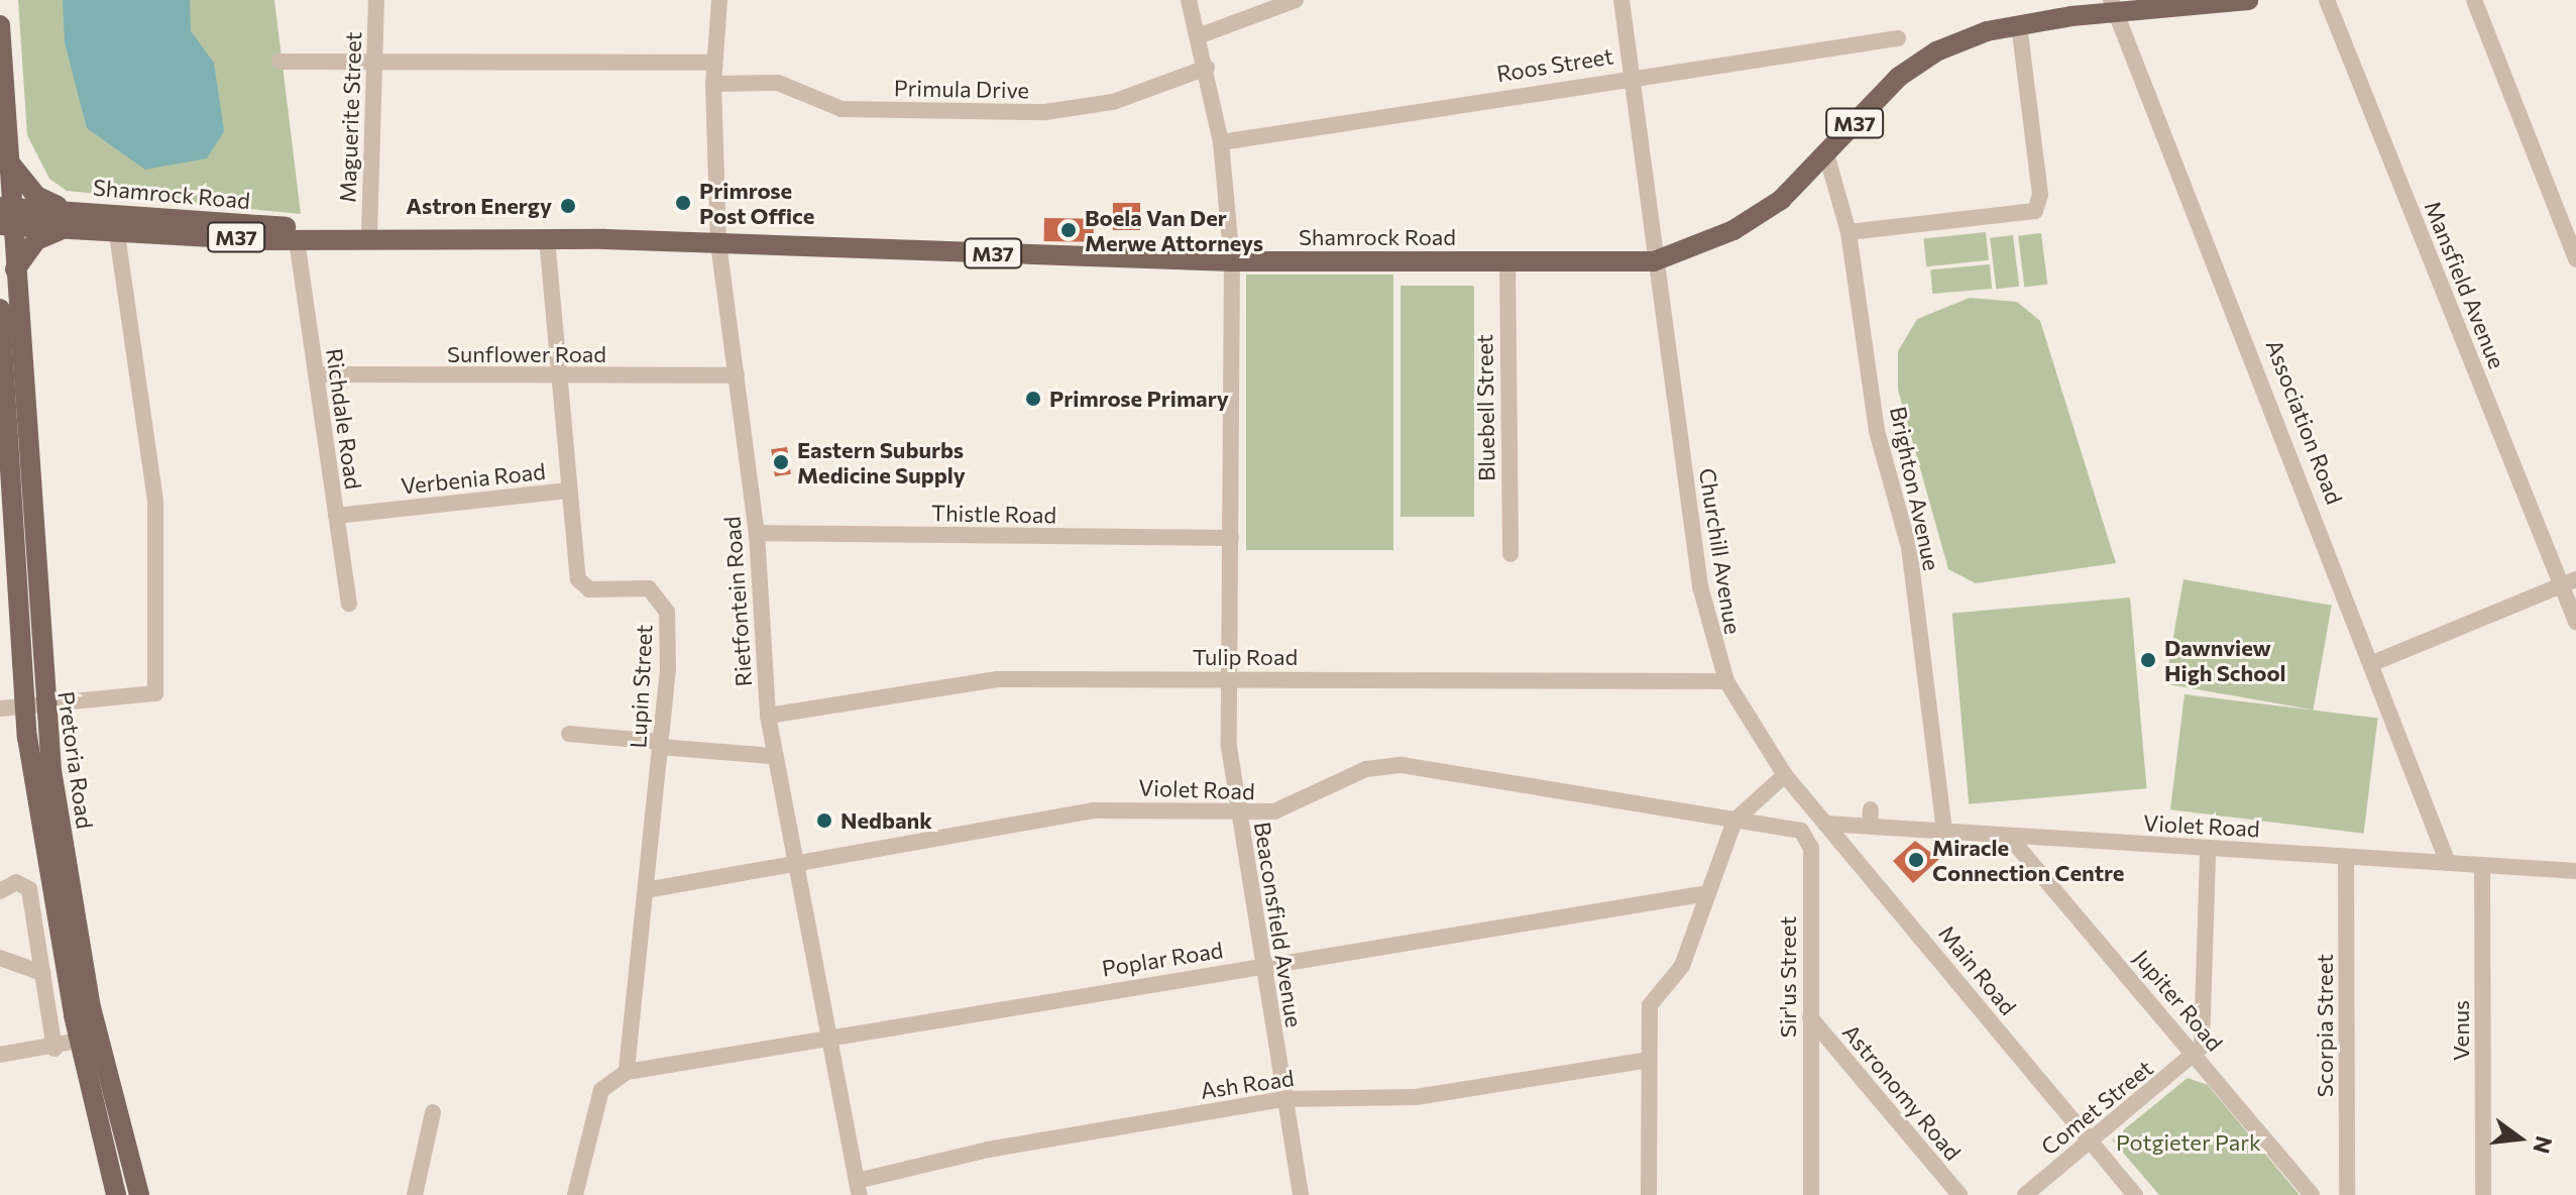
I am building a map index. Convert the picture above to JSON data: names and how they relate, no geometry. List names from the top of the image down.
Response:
{
  "streets": {
    "main road": ["M37", "Shamrock Road", "Pretoria Road"],
    "street": [
      "Roos Street",
      "Primula Drive",
      "Maguerite Street",
      "Mansfield Avenue",
      "Sunflower Road",
      "Bluebell Street",
      "Richdale Road",
      "Association Road",
      "Verbenia Road",
      "Brighton Avenue",
      "Thistle Road",
      "Churchill Avenue",
      "Rietfontein Road",
      "Tulip Road",
      "Lupin Street",
      "Violet Road",
      "Beaconsfield Avenue",
      "Poplar Road",
      "Main Road",
      "Sir'us Street",
      "Jupiter Road",
      "Scorpia Street",
      "Venus",
      "Ash Road",
      "Astronomy Road",
      "Comet Street"
    ]
  },
  "crossings": [
    ["Roos Street", "Churchill Avenue"],
    ["Roos Street", "Beaconsfield Avenue"],
    ["Primula Drive", "Rietfontein Road"],
    ["Primula Drive", "Beaconsfield Avenue"],
    ["Maguerite Street", "Shamrock Road"],
    ["Shamrock Road", "Bluebell Street"],
    ["Shamrock Road", "Richdale Road"],
    ["Shamrock Road", "Association Road"],
    ["Shamrock Road", "Brighton Avenue"],
    ["Shamrock Road", "Churchill Avenue"],
    ["Shamrock Road", "Rietfontein Road"],
    ["Shamrock Road", "Lupin Street"],
    ["Shamrock Road", "Pretoria Road"],
    ["Shamrock Road", "Beaconsfield Avenue"],
    ["Sunflower Road", "Richdale Road"],
    ["Sunflower Road", "Rietfontein Road"],
    ["Sunflower Road", "Lupin Street"],
    ["Richdale Road", "Verbenia Road"],
    ["Association Road", "Violet Road"],
    ["Verbenia Road", "Lupin Street"],
    ["Brighton Avenue", "Violet Road"],
    ["Thistle Road", "Rietfontein Road"],
    ["Thistle Road", "Beaconsfield Avenue"],
    ["Churchill Avenue", "Tulip Road"],
    ["Churchill Avenue", "Main Road"],
    ["Rietfontein Road", "Tulip Road"],
    ["Rietfontein Road", "Violet Road"],
    ["Rietfontein Road", "Poplar Road"],
    ["Rietfontein Road", "Ash Road"],
    ["Tulip Road", "Beaconsfield Avenue"],
    ["Lupin Street", "Violet Road"],
    ["Lupin Street", "Poplar Road"],
    ["Violet Road", "Beaconsfield Avenue"],
    ["Violet Road", "Main Road"],
    ["Violet Road", "Sir'us Street"],
    ["Violet Road", "Jupiter Road"],
    ["Violet Road", "Scorpia Street"],
    ["Violet Road", "Venus"],
    ["Beaconsfield Avenue", "Poplar Road"],
    ["Beaconsfield Avenue", "Ash Road"],
    ["Main Road", "Comet Street"],
    ["Sir'us Street", "Astronomy Road"],
    ["Jupiter Road", "Comet Street"]
  ],
  "parks": ["Potgieter Park"],
  "places": [
    "Primrose Post Office",
    "Astron Energy",
    "Boela Van Der Merwe Attorneys",
    "Primrose Primary",
    "Eastern Suburbs Medicine Supply",
    "Dawnview High School",
    "Nedbank",
    "Miracle Connection Centre"
  ],
  "north": "right"
}
